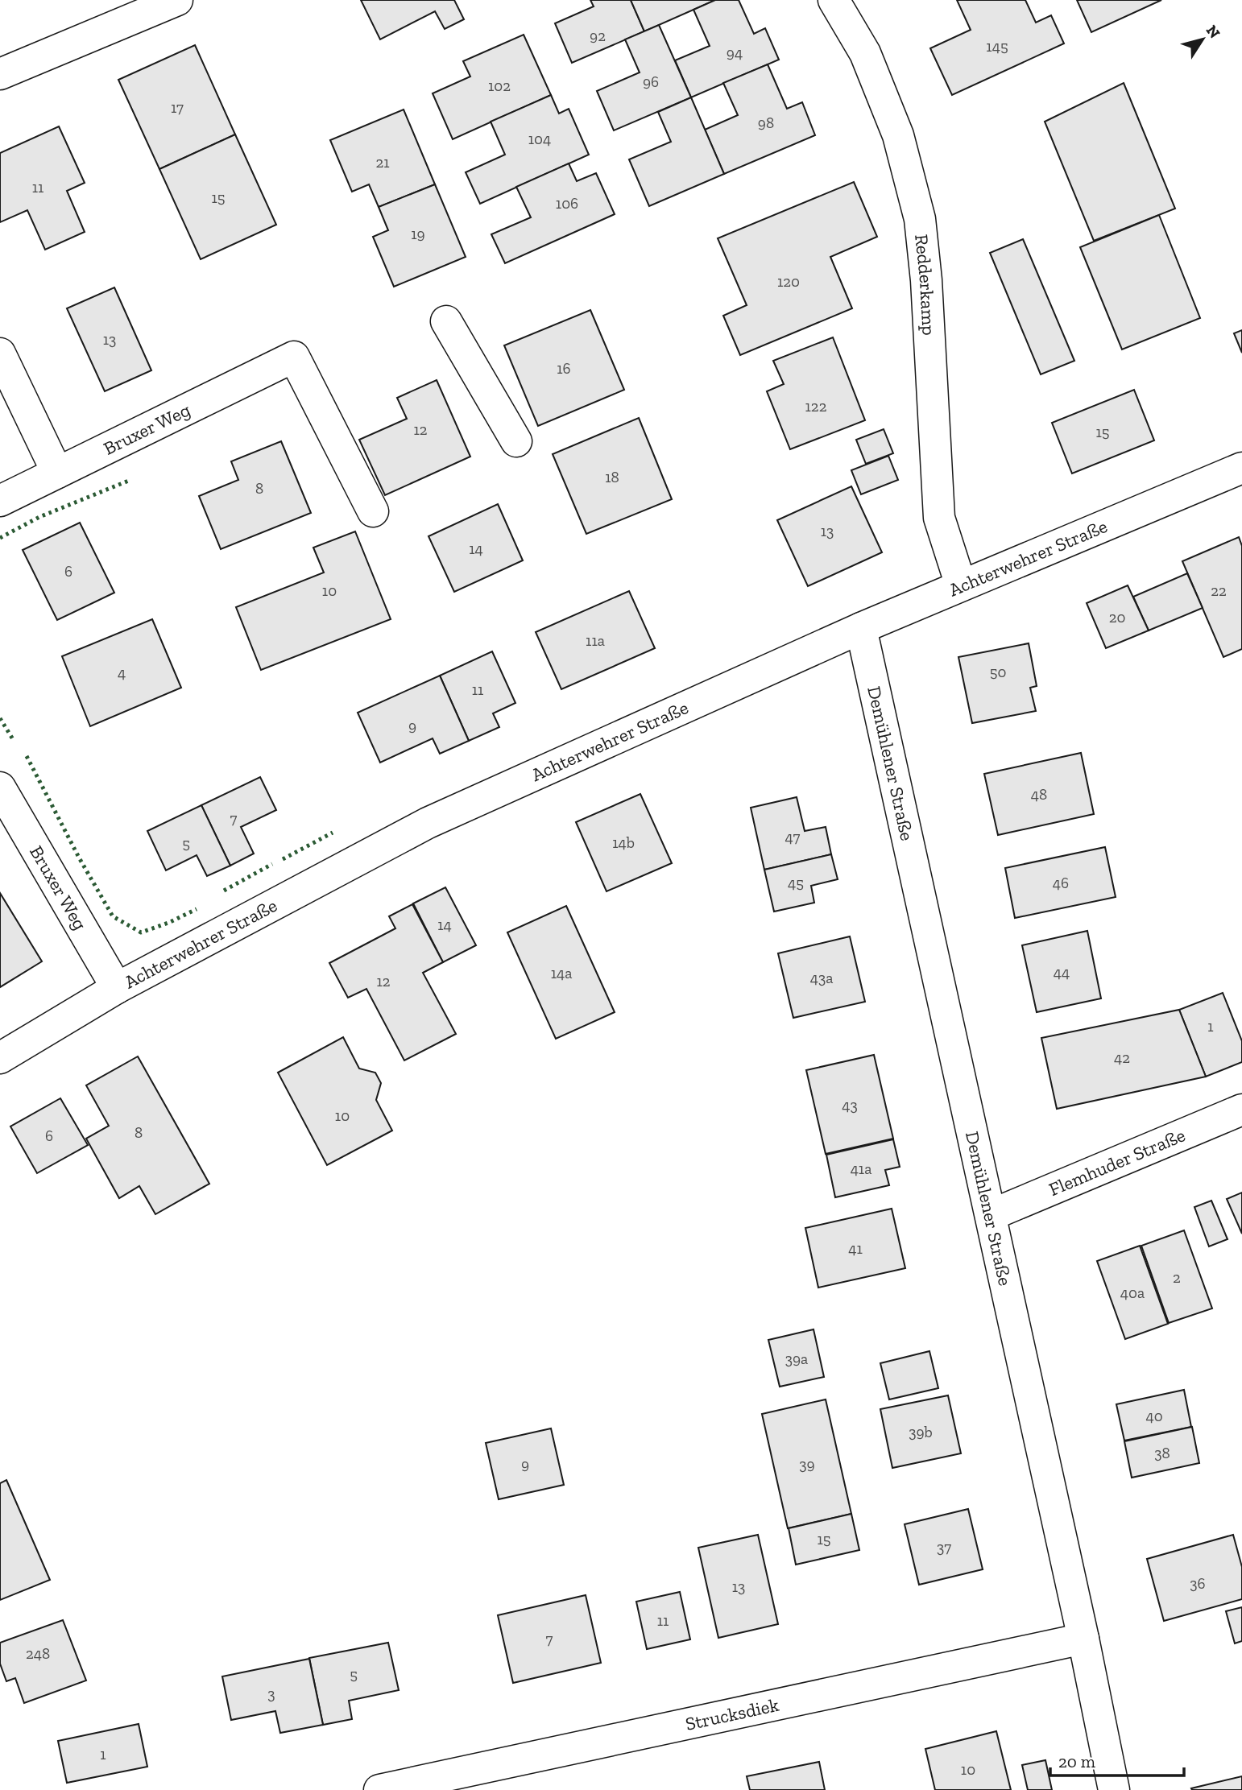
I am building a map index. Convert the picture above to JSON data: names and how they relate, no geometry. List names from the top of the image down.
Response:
{
  "streets": {
    "street": [
      "Redderkamp",
      "Bruxer Weg",
      "Achterwehrer Straße",
      "Demühlener Straße",
      "Flemhuder Straße",
      "Strucksdiek"
    ]
  },
  "crossings": [
    ["Redderkamp", "Achterwehrer Straße"],
    ["Bruxer Weg", "Achterwehrer Straße"],
    ["Achterwehrer Straße", "Demühlener Straße"],
    ["Demühlener Straße", "Flemhuder Straße"],
    ["Demühlener Straße", "Strucksdiek"]
  ],
  "house_numbers": [
    "92",
    "145",
    "94",
    "96",
    "102",
    "17",
    "98",
    "104",
    "21",
    "11",
    "15",
    "106",
    "19",
    "120",
    "13",
    "16",
    "122",
    "12",
    "15",
    "18",
    "8",
    "13",
    "14",
    "6",
    "10",
    "22",
    "20",
    "11a",
    "50",
    "4",
    "11",
    "9",
    "48",
    "7",
    "47",
    "14b",
    "5",
    "45",
    "46",
    "14",
    "44",
    "14a",
    "43a",
    "12",
    "1",
    "42",
    "43",
    "10",
    "8",
    "6",
    "41a",
    "41",
    "2",
    "40a",
    "39a",
    "40",
    "39b",
    "38",
    "9",
    "39",
    "15",
    "37",
    "36",
    "13",
    "11",
    "7",
    "248",
    "5",
    "3",
    "1",
    "10"
  ],
  "scale_bar": "20 m",
  "north": "top right"
}
